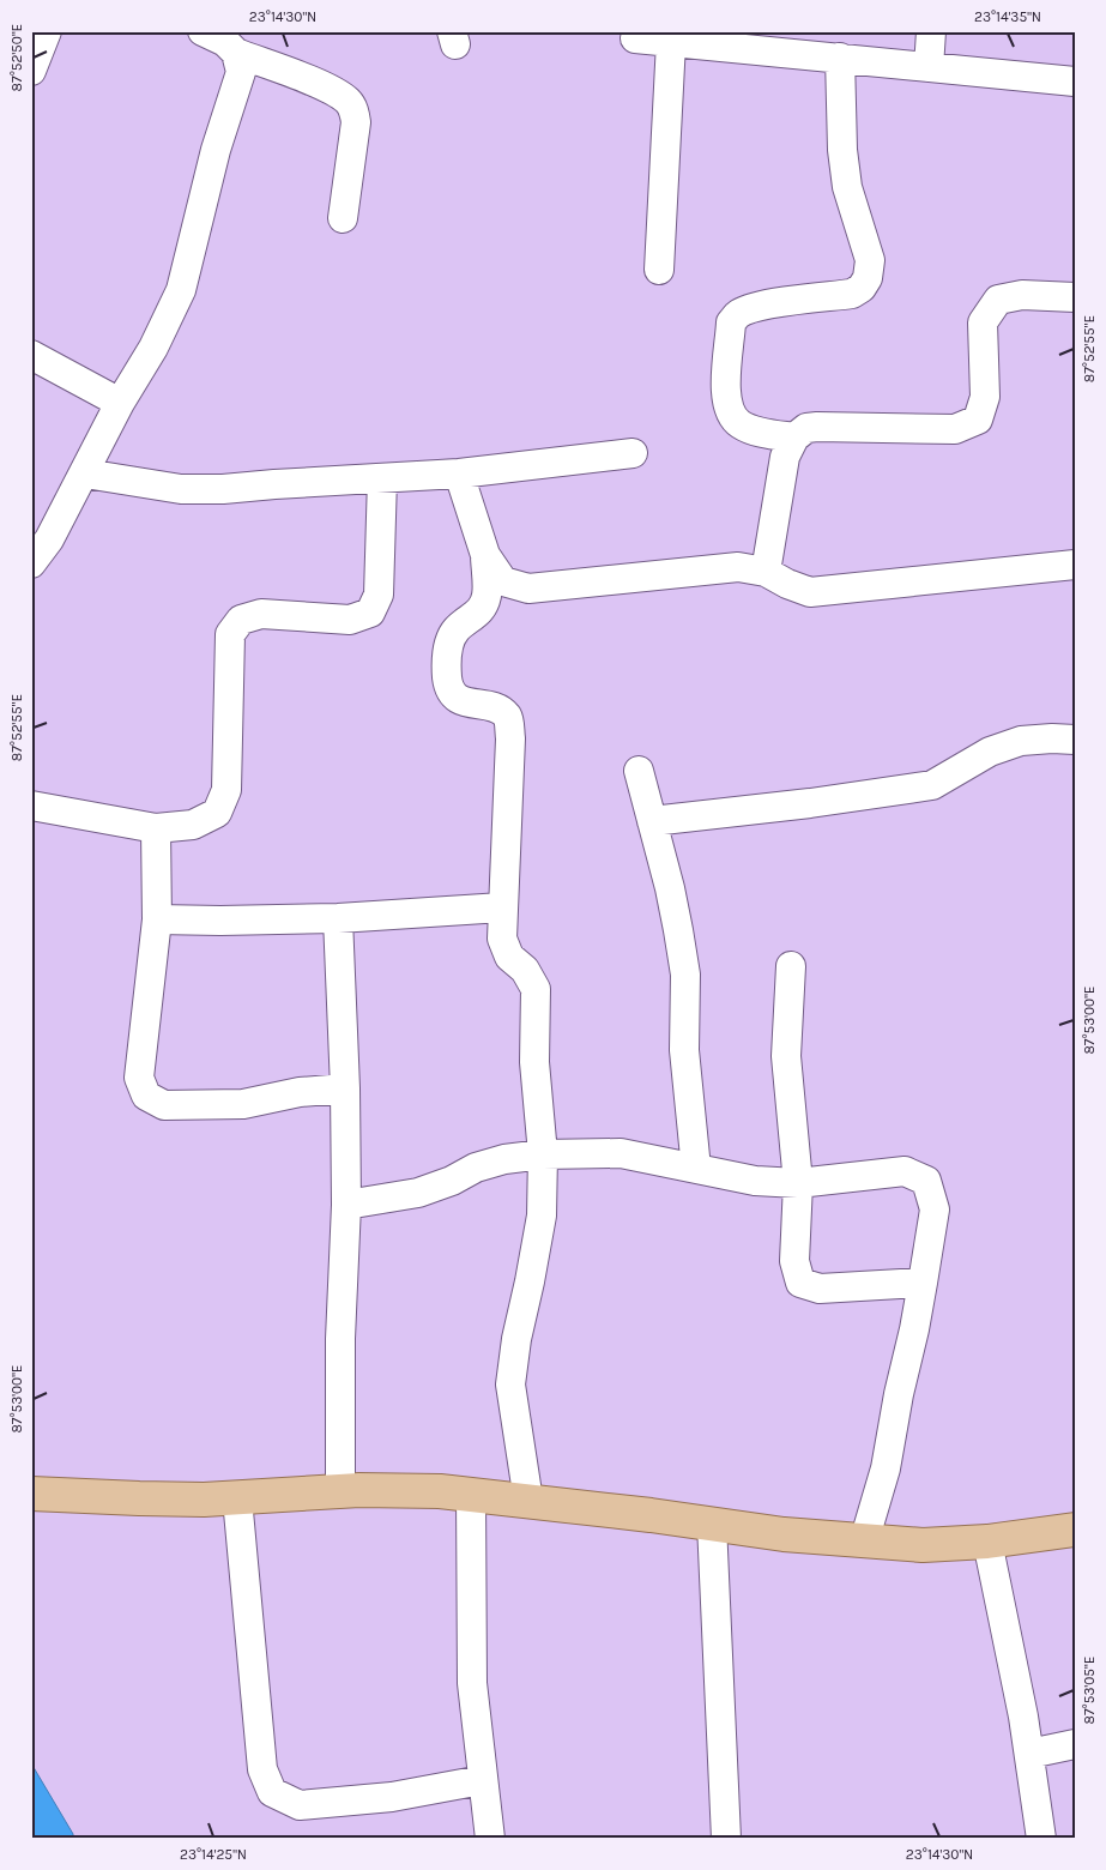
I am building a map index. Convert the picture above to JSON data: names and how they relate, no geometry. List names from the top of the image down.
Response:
{
  "coordinates": [
    "23°14'30\"N",
    "23°14'35\"N",
    "87°52'50\"E",
    "87°52'55\"E",
    "87°53'00\"E",
    "87°53'05\"E",
    "23°14'25\"N"
  ]
}
